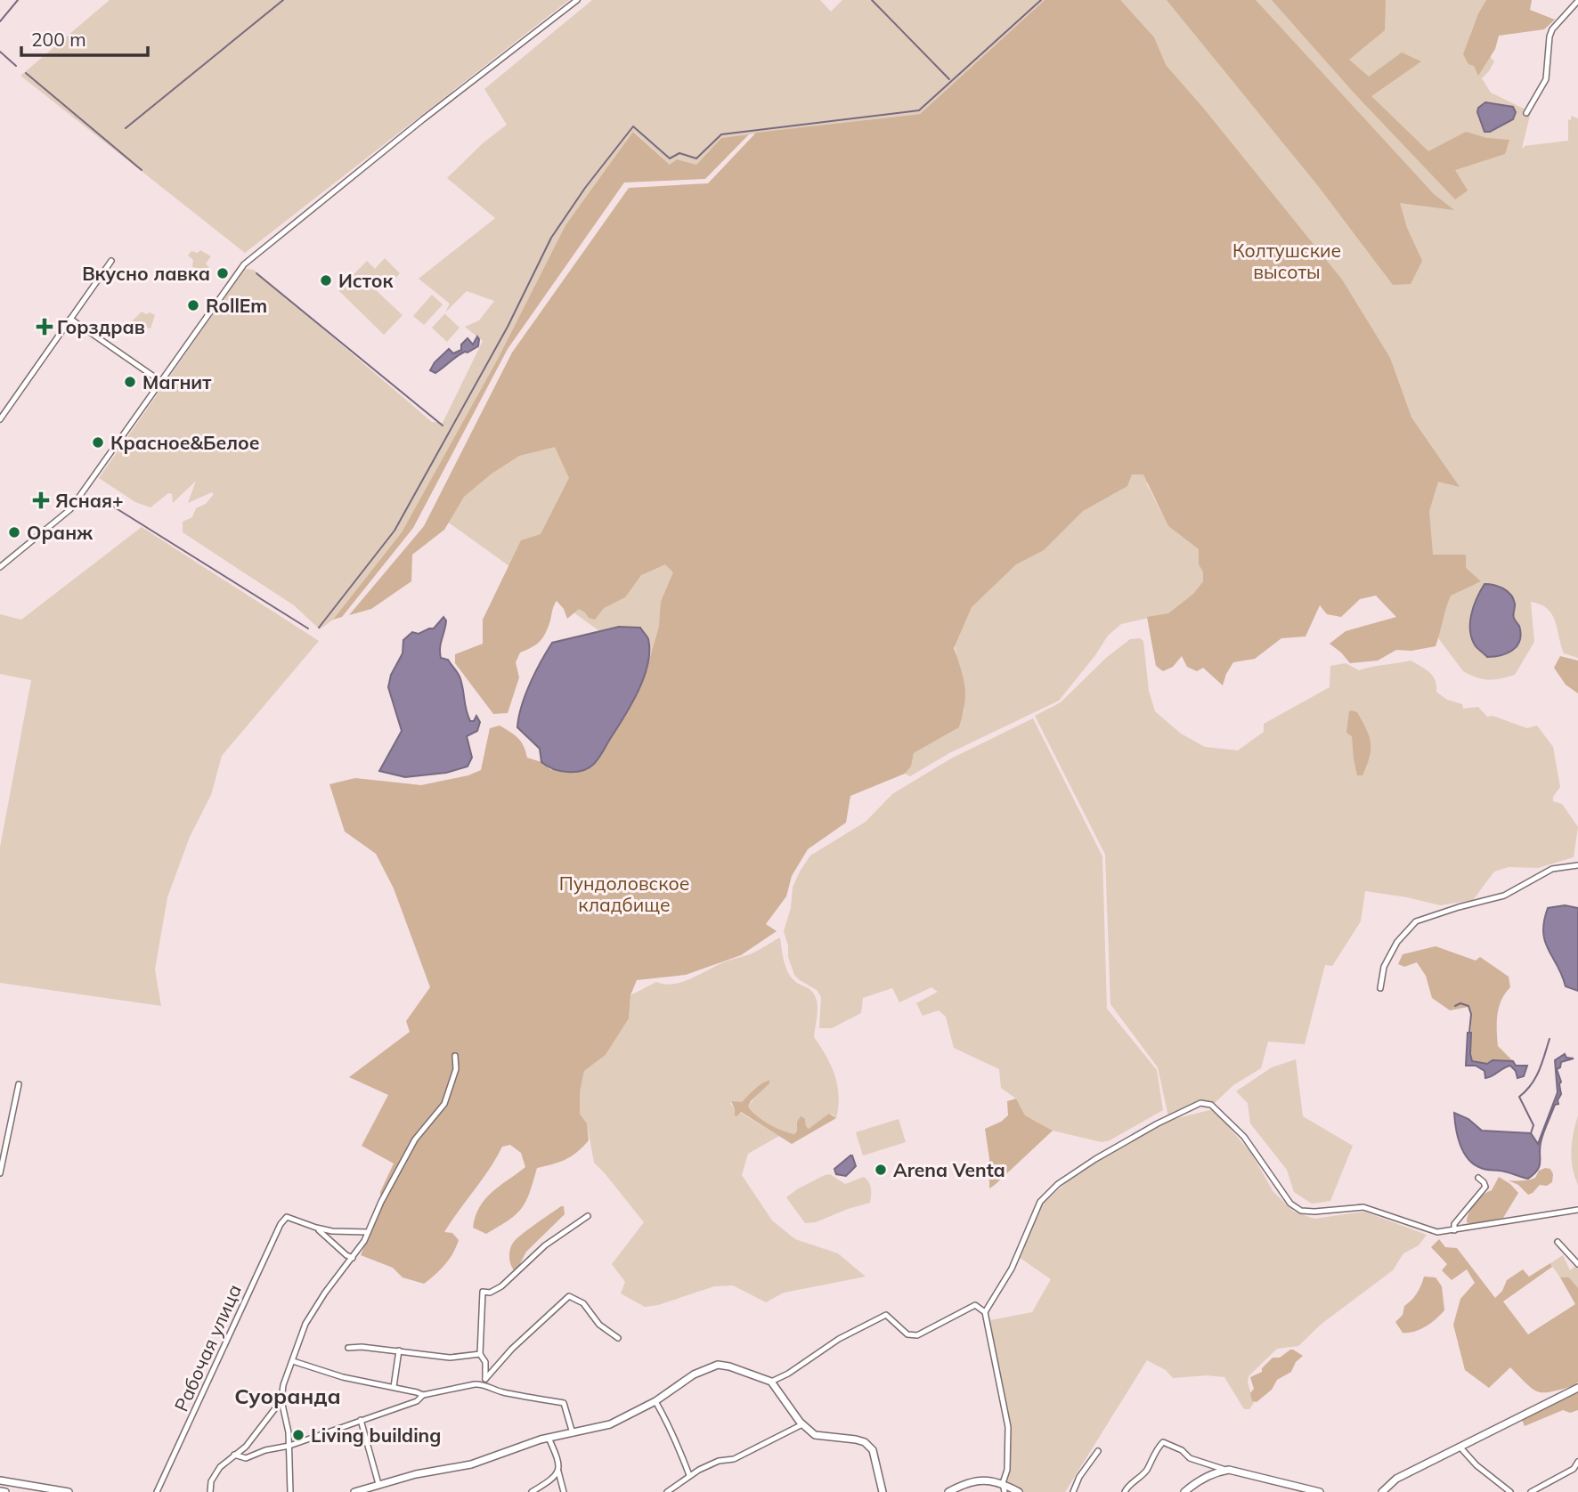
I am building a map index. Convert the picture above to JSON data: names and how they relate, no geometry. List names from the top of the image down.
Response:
{
  "streets": {
    "street": ["Рабочая улица"]
  },
  "districts": ["Суоранда"],
  "parks": ["Колтушские высоты", "Пундоловское кладбище"],
  "places": {
    "other": [
      "Вкусно лавка",
      "Исток",
      "RollEm",
      "Магнит",
      "Красное&Белое",
      "Оранж",
      "Arena Venta",
      "Living building"
    ],
    "health": ["Горздрав", "Ясная+"]
  },
  "scale_bar": "200 m"
}
